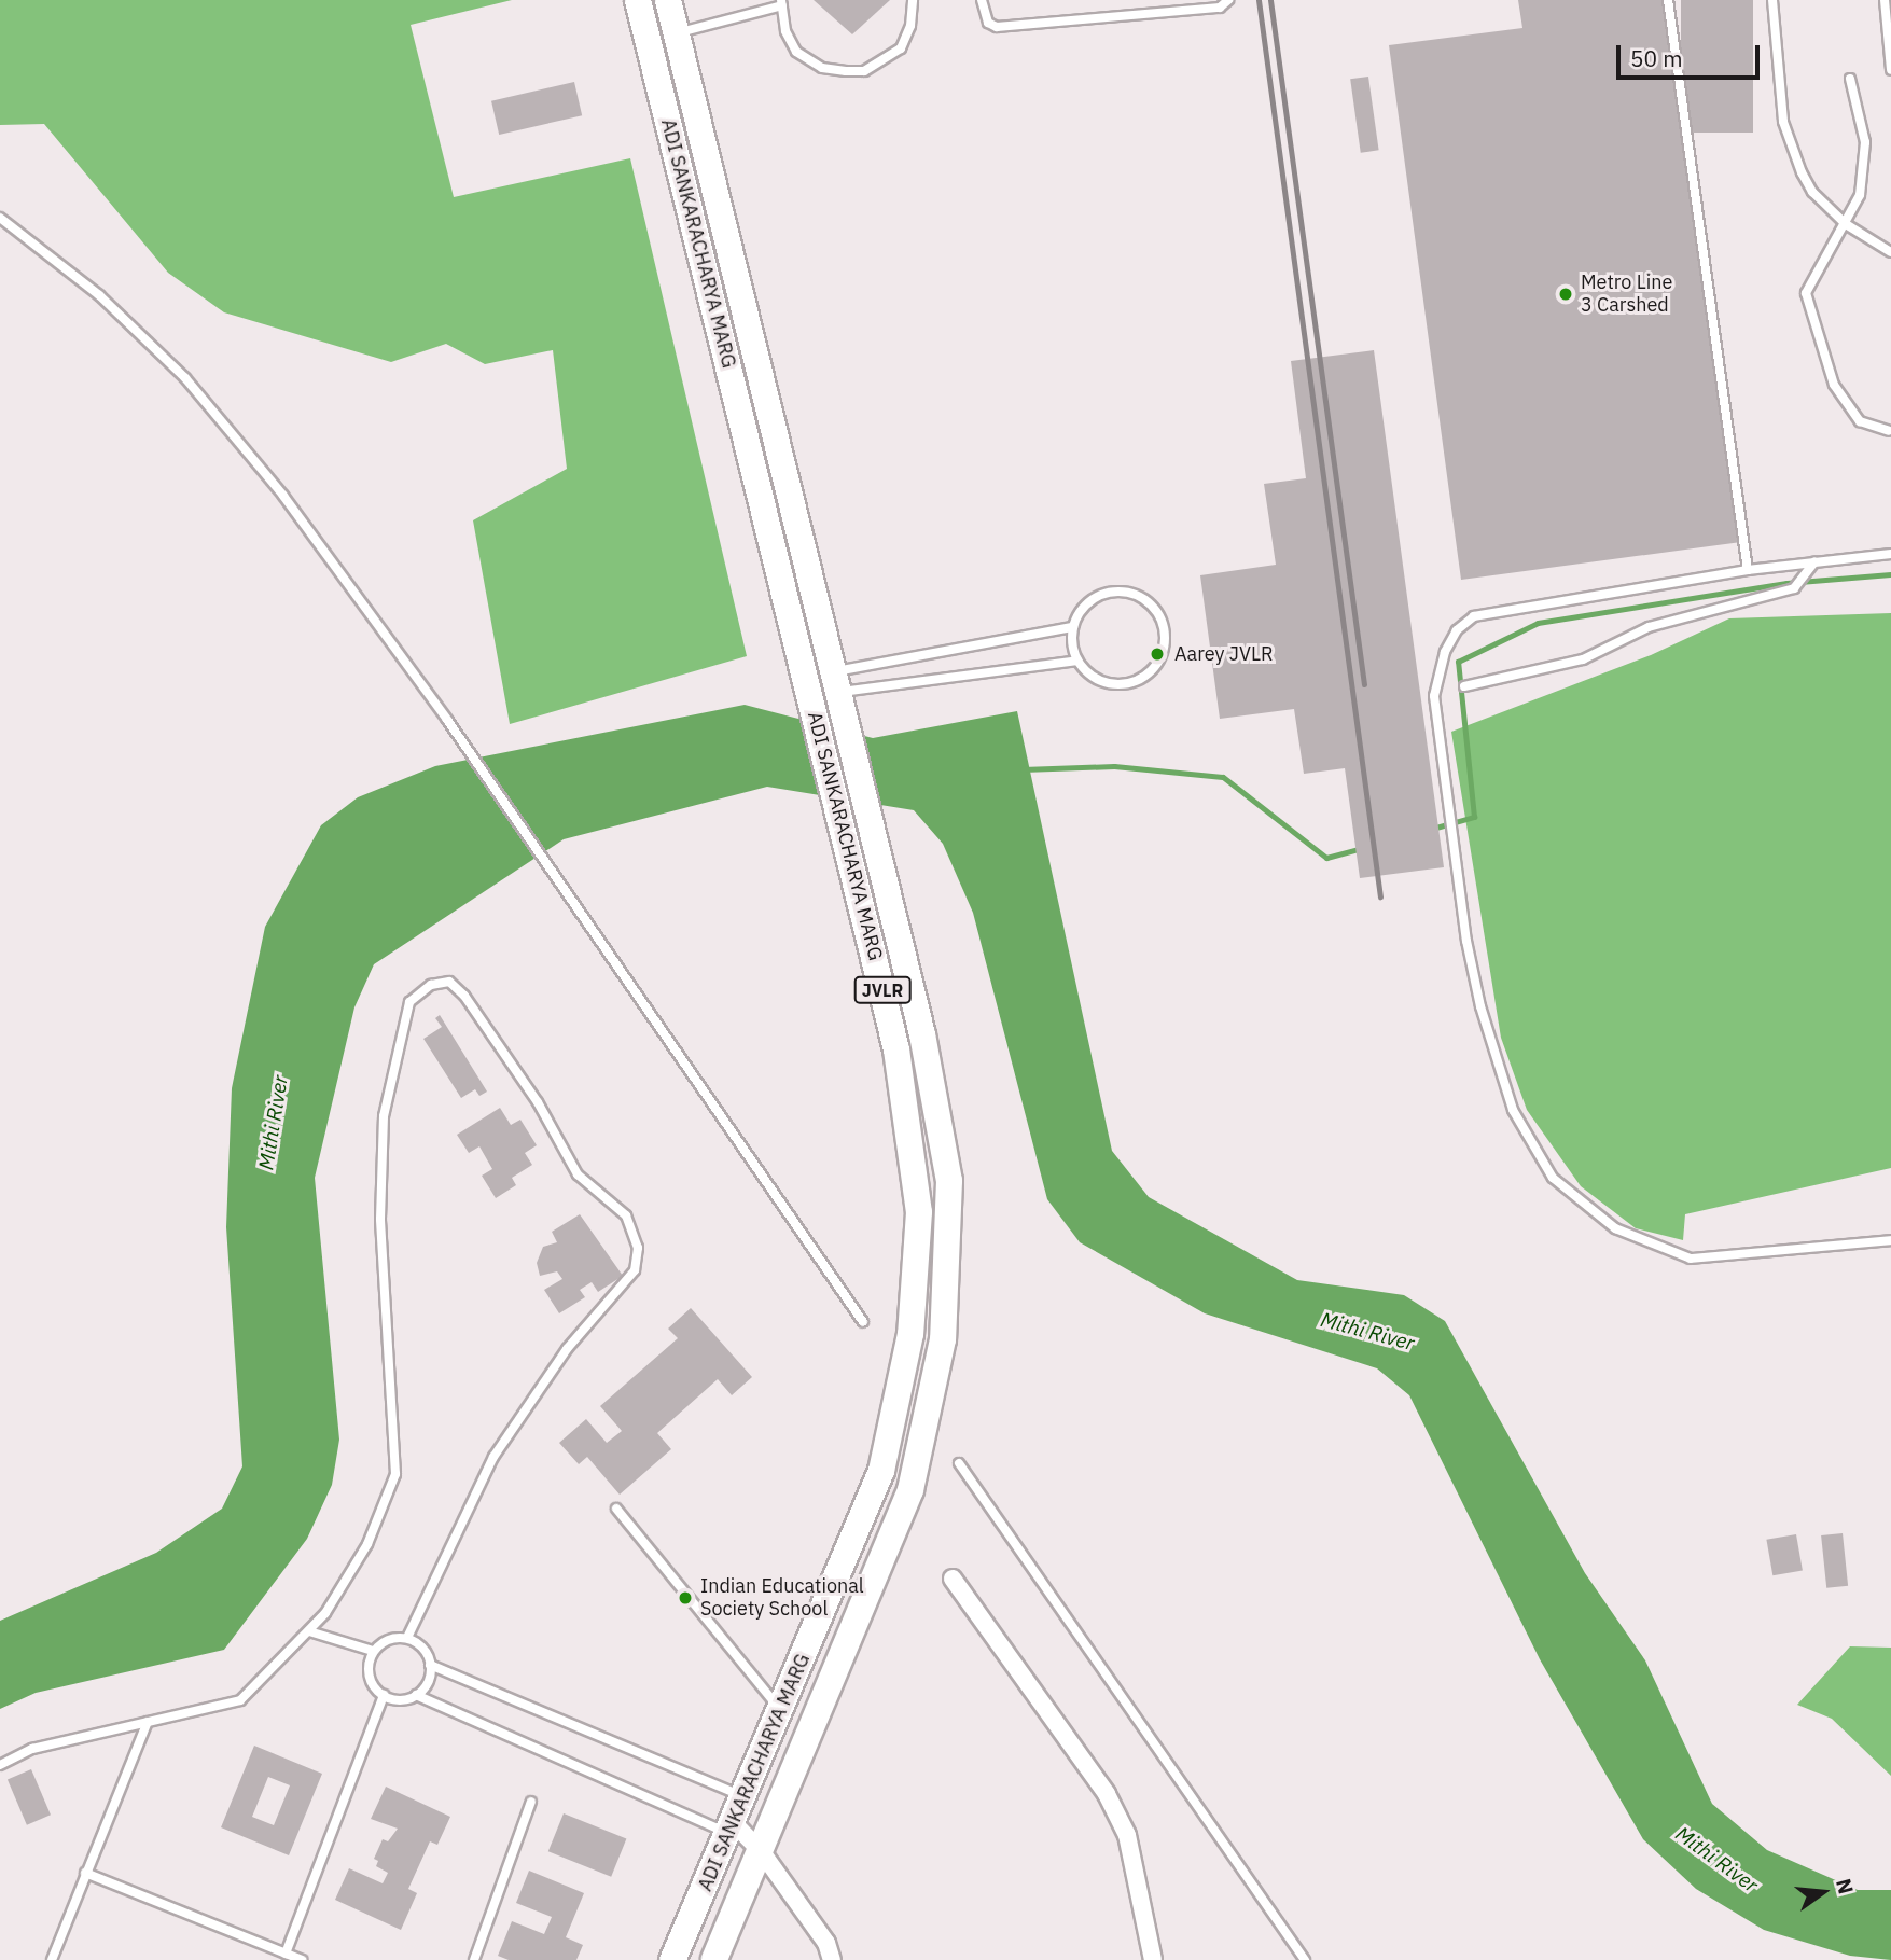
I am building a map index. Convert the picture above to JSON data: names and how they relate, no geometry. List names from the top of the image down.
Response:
{
  "streets": {
    "main road": ["ADI SANKARACHARYA MARG", "JVLR"]
  },
  "water": ["Mithi River"],
  "places": ["Metro Line 3 Carshed", "Aarey JVLR", "Indian Educational Society School"],
  "scale_bar": "50 m",
  "north": "right"
}
